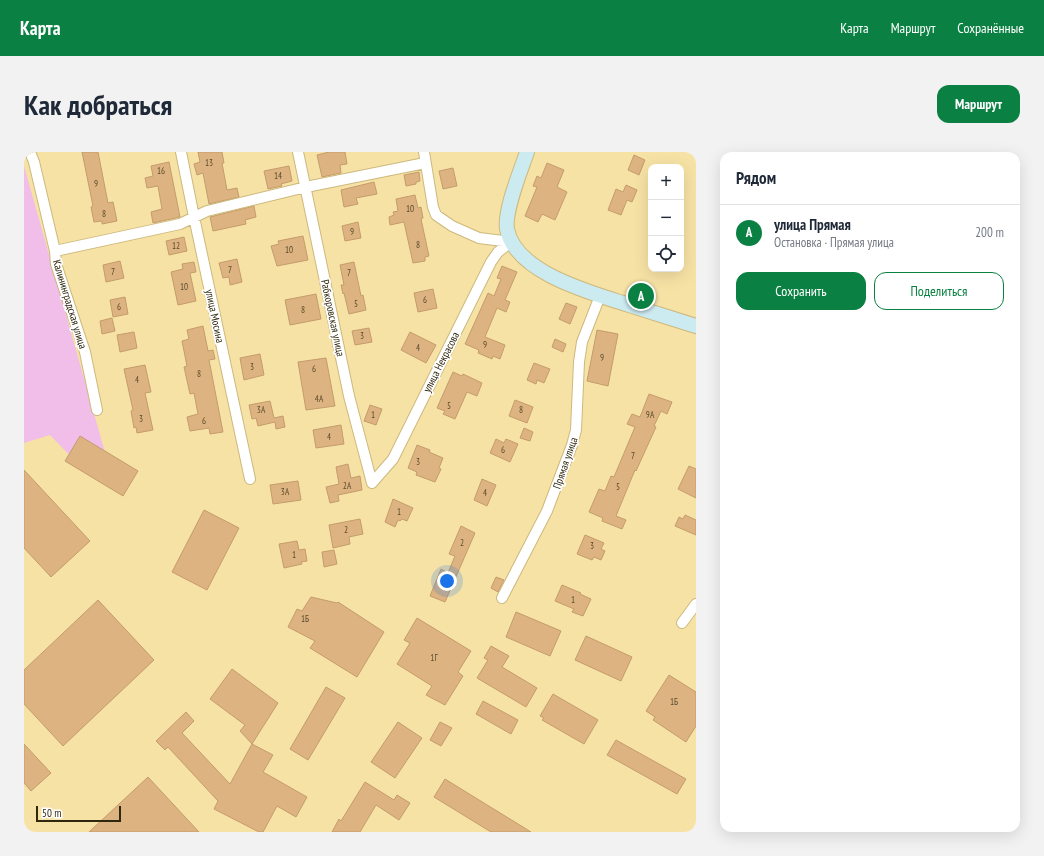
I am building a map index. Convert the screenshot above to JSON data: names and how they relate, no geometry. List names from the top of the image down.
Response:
{
  "streets": {
    "street": [
      "Калининградская улица",
      "улица Мосина",
      "Рабкоровская улица",
      "улица Некрасова",
      "Прямая улица"
    ]
  },
  "crossings": [
    ["Рабкоровская улица", "улица Некрасова"]
  ],
  "house_numbers": [
    "13",
    "16",
    "14",
    "9",
    "10",
    "8",
    "9",
    "8",
    "12",
    "10",
    "7",
    "7",
    "7",
    "10",
    "6",
    "5",
    "6",
    "8",
    "3",
    "9",
    "4",
    "9",
    "3",
    "6",
    "8",
    "4",
    "4А",
    "5",
    "3А",
    "8",
    "1",
    "9А",
    "3",
    "6",
    "4",
    "6",
    "7",
    "3",
    "2А",
    "5",
    "3А",
    "4",
    "1",
    "2",
    "2",
    "3",
    "1",
    "1",
    "1Б",
    "1Г",
    "1Б"
  ],
  "scale_bar": "50 m",
  "page": {
    "header": "Карта",
    "nav": ["Карта", "Маршрут", "Сохранённые"],
    "buttons": [
      "Маршрут",
      ["Сохранить", "Поделиться"]
    ],
    "title": "Как добраться",
    "heading": "Рядом",
    "map_buttons": ["+", "−"],
    "list": [
      {
        "mark": "A",
        "name": "улица Прямая",
        "note": "Остановка · Прямая улица",
        "value": "200 m"
      }
    ],
    "pins": "A",
    "scale": "50 m"
  }
}
